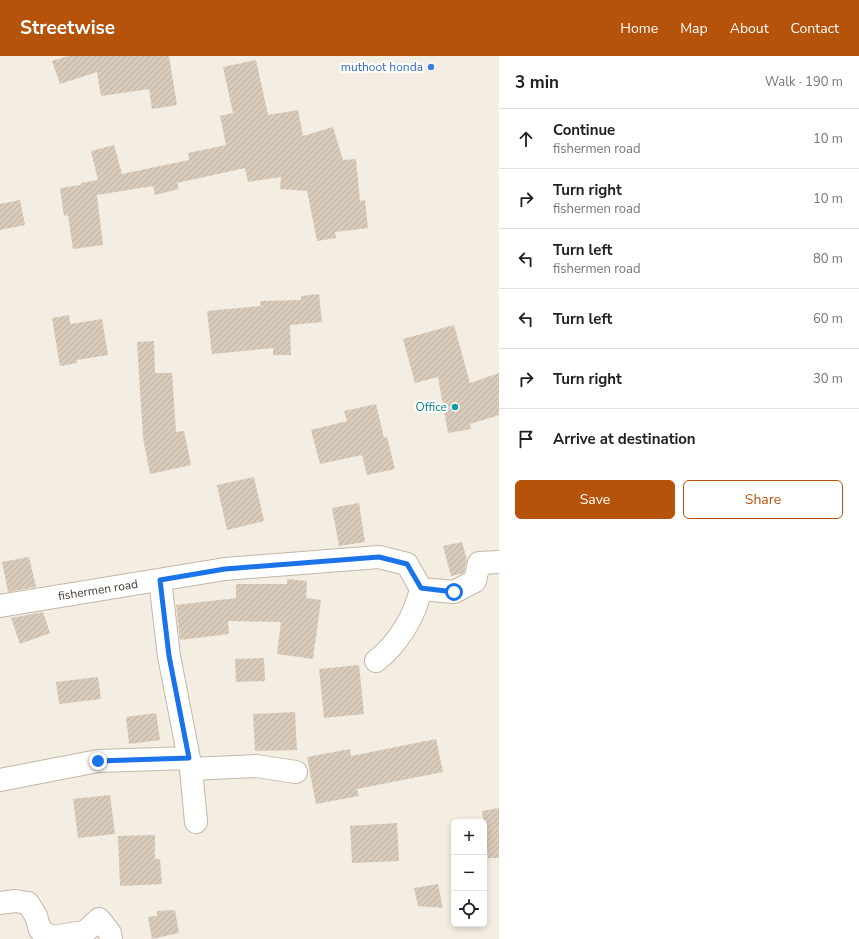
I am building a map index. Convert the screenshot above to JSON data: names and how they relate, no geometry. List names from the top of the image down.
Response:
{
  "streets": {
    "street": ["fishermen road"]
  },
  "places": ["muthoot honda", "Office"],
  "page": {
    "header": "Streetwise",
    "nav": [
      "Home",
      "Map",
      "About",
      "Contact"
    ],
    "heading": ["3 min", "Walk · 190 m"],
    "list": [
      ["Continue", "fishermen road", "10 m"],
      ["Turn right", "fishermen road", "10 m"],
      ["Turn left", "fishermen road", "80 m"],
      ["Turn left", "60 m"],
      ["Turn right", "30 m"],
      "Arrive at destination"
    ],
    "buttons": ["Save", "Share"],
    "map_buttons": ["+", "−"]
  }
}
